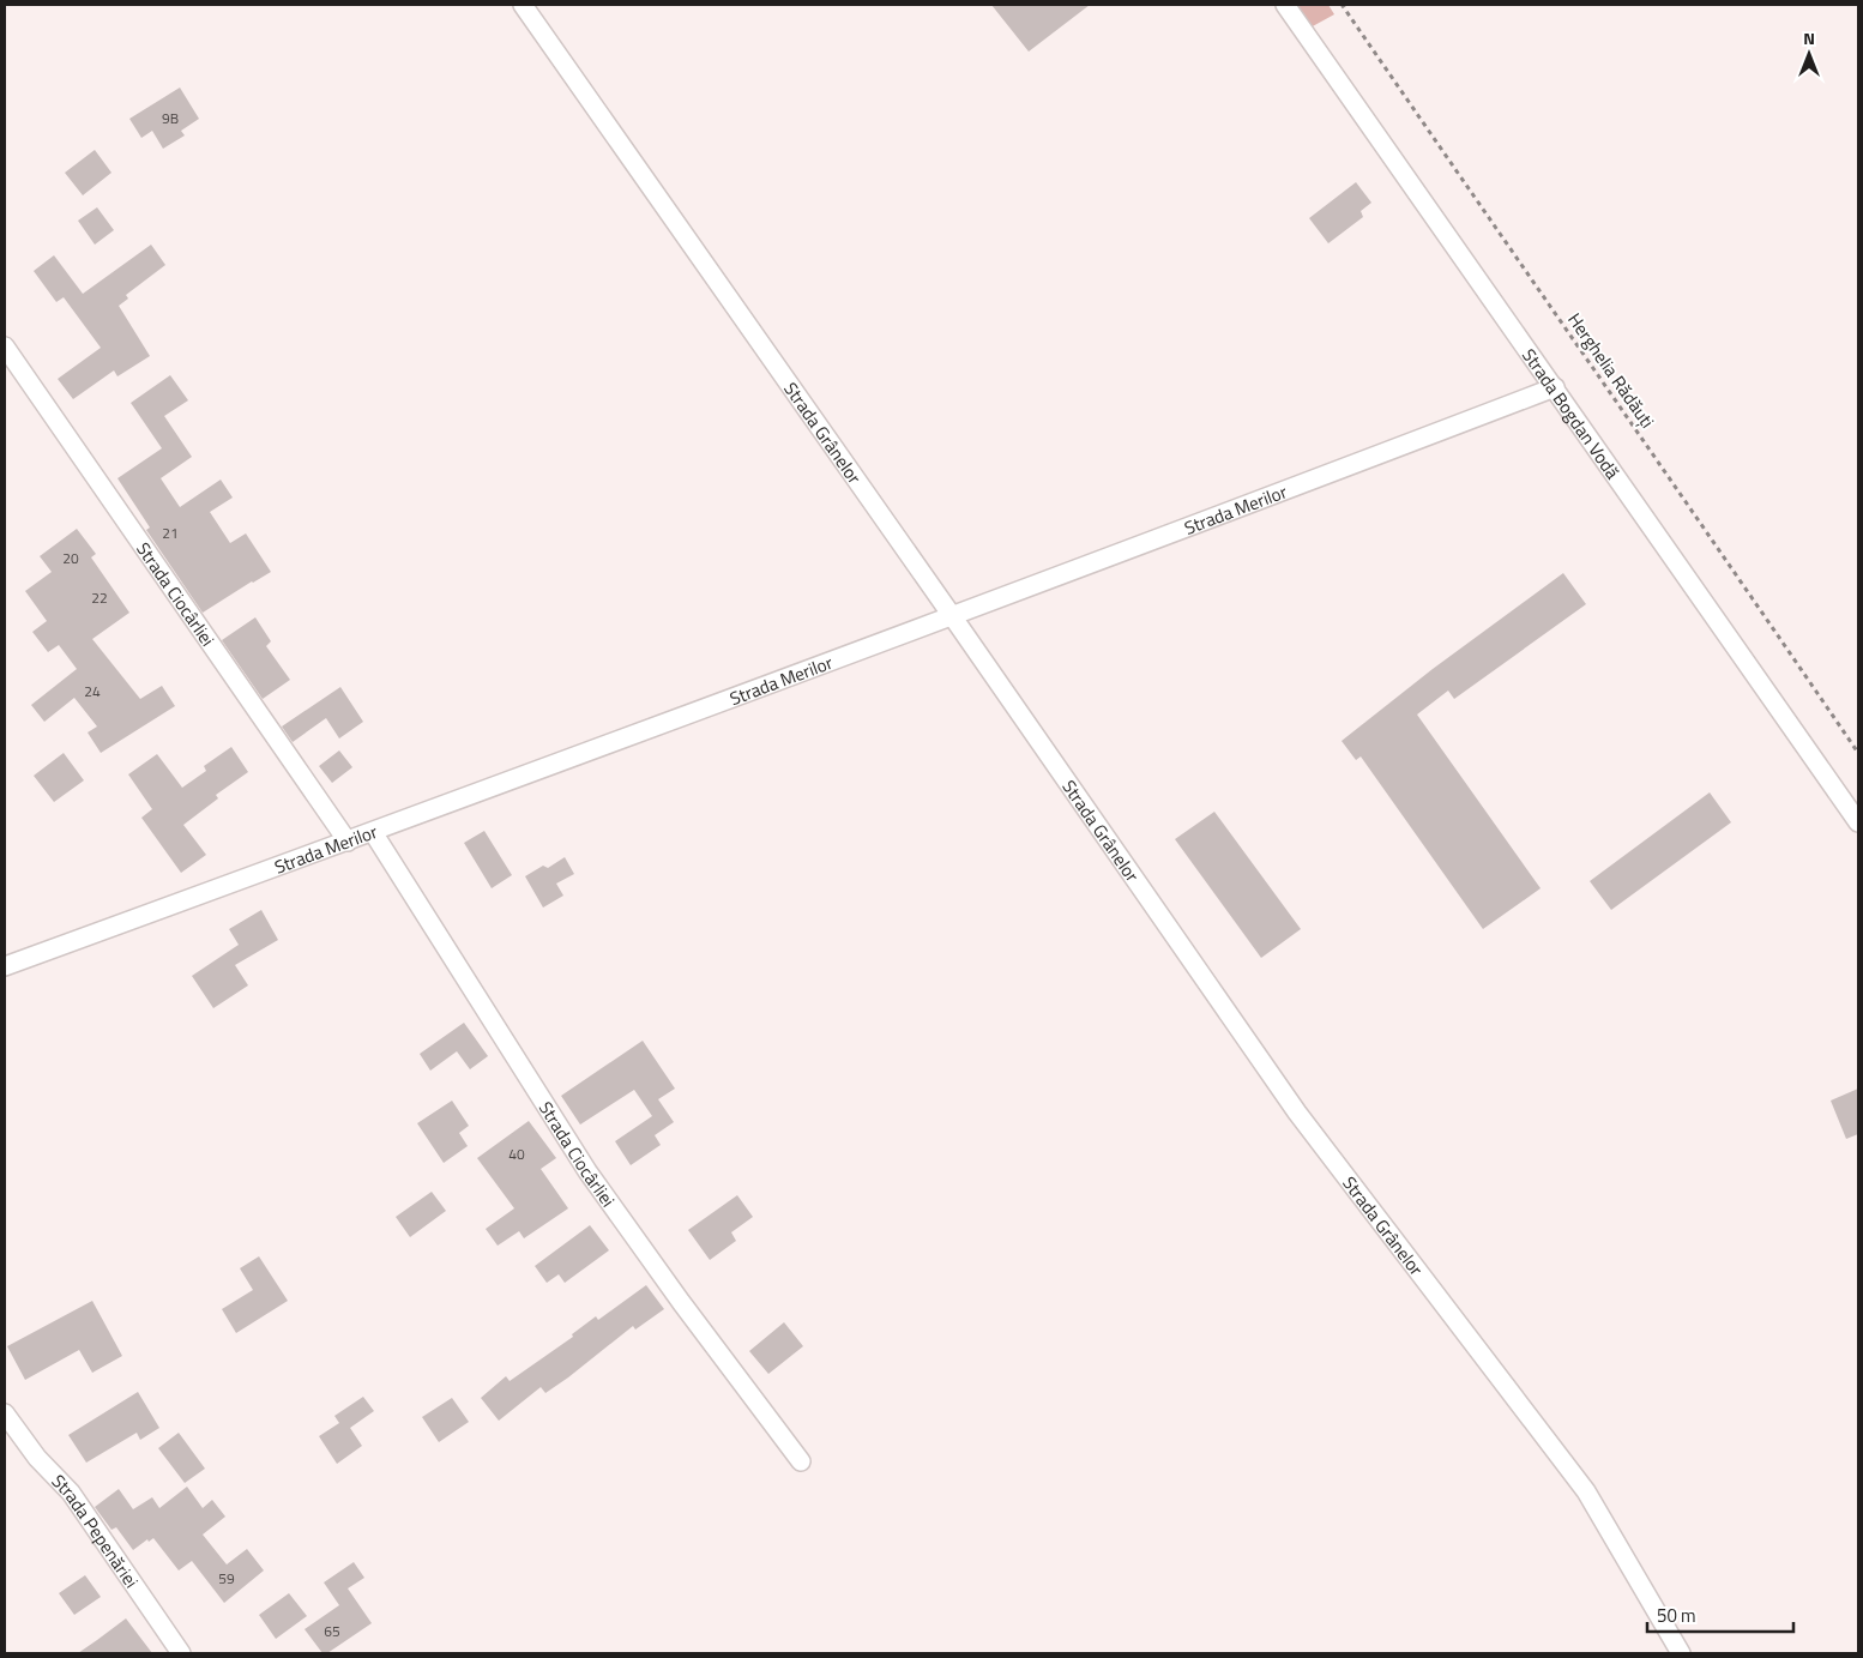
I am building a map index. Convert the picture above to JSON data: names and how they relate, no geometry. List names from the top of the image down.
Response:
{
  "streets": {
    "street": [
      "Strada Bogdan Vodă",
      "Strada Grânelor",
      "Strada Merilor",
      "Strada Ciocârliei",
      "Strada Pepenăriei"
    ],
    "path": ["Herghelia Rădăuți"]
  },
  "crossings": [
    ["Strada Bogdan Vodă", "Strada Merilor"],
    ["Strada Grânelor", "Strada Merilor"],
    ["Strada Merilor", "Strada Ciocârliei"]
  ],
  "house_numbers": [
    "9B",
    "21",
    "20",
    "22",
    "24",
    "40",
    "59",
    "65"
  ],
  "scale_bar": "50 m",
  "north": "top"
}
